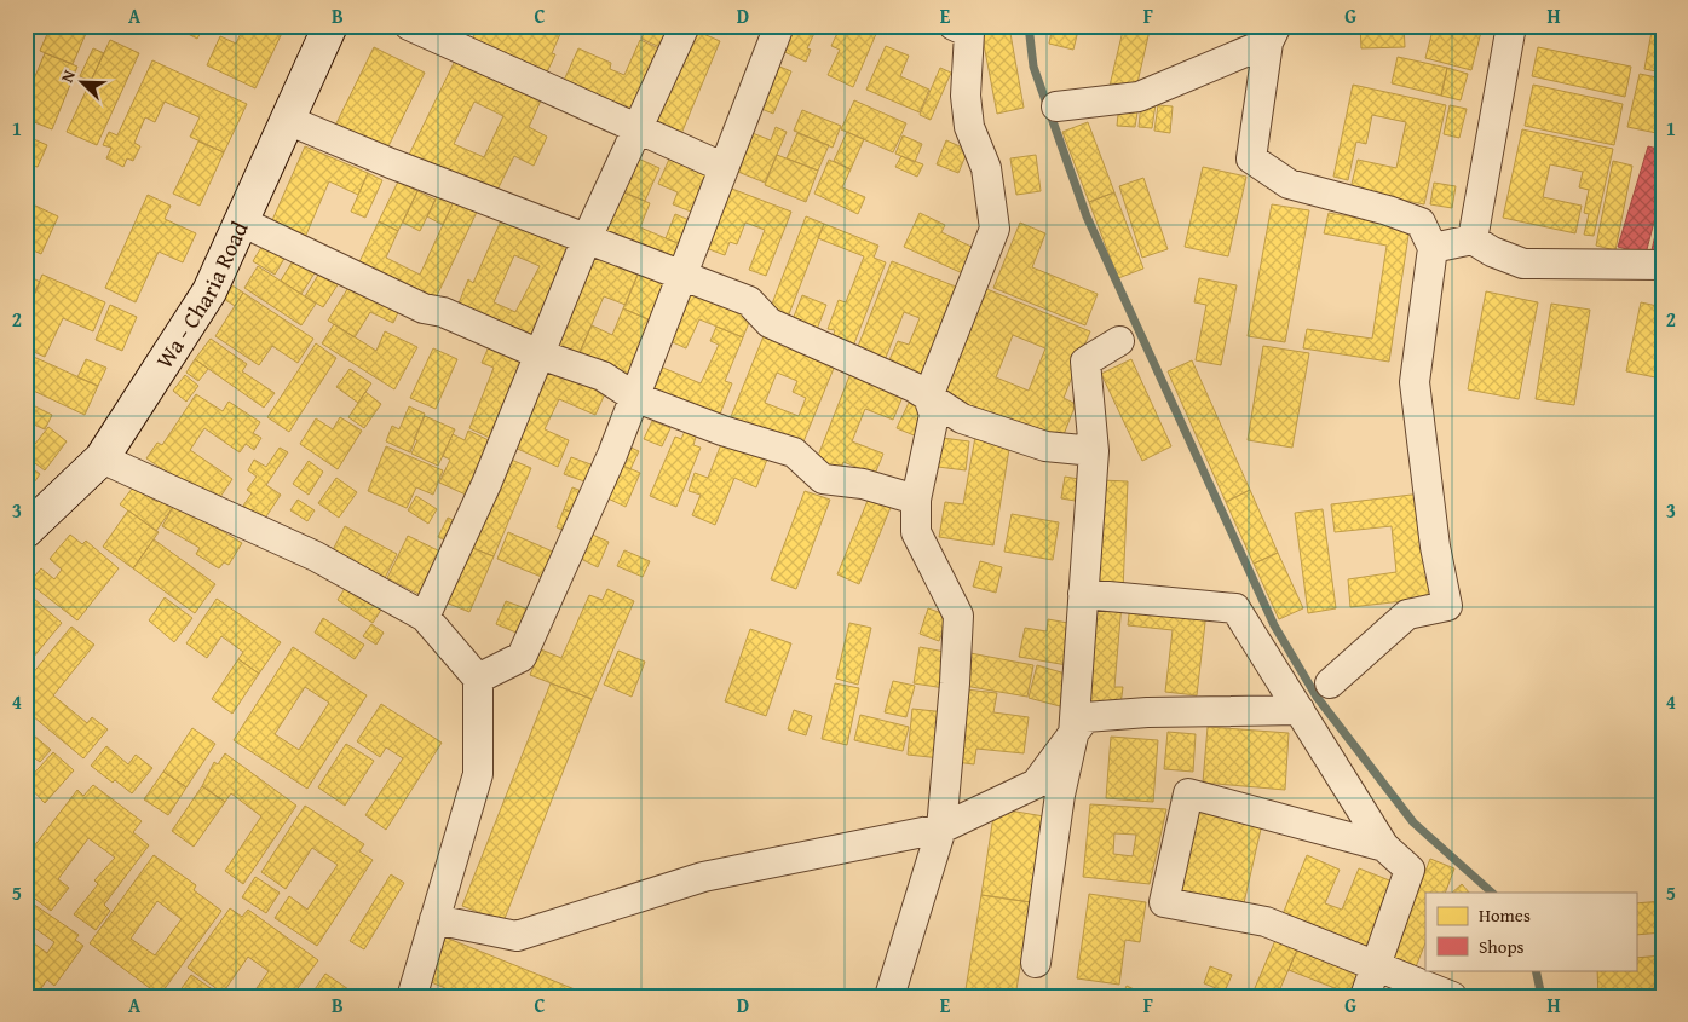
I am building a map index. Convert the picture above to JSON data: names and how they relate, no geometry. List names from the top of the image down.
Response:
{
  "streets": {
    "street": ["Wa - Charia Road"]
  },
  "legend": ["Homes", "Shops"],
  "north": "top left",
  "grid": {
    "columns": [
      "A",
      "B",
      "C",
      "D",
      "E",
      "F",
      "G",
      "H"
    ],
    "rows": [
      "1",
      "2",
      "3",
      "4",
      "5"
    ]
  }
}
